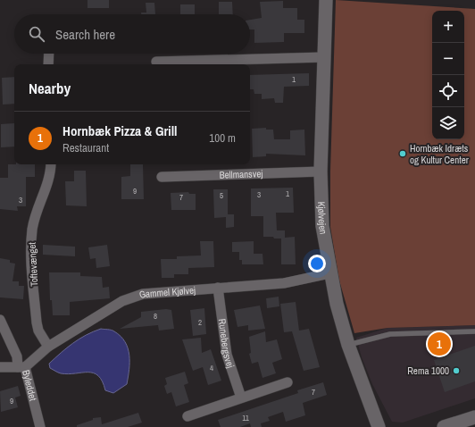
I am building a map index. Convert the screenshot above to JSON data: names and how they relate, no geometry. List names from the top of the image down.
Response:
{
  "streets": {
    "street": [
      "Bellmansvej",
      "Kjølvejen",
      "Toftevænget",
      "Gammel Kjølvej",
      "Runebergsvej",
      "Byleddet"
    ]
  },
  "crossings": [
    ["Bellmansvej", "Kjølvejen"],
    ["Kjølvejen", "Gammel Kjølvej"],
    ["Toftevænget", "Gammel Kjølvej"],
    ["Gammel Kjølvej", "Runebergsvej"],
    ["Gammel Kjølvej", "Byleddet"]
  ],
  "places": ["Hornbæk Idræts og Kultur Center", "Rema 1000"],
  "house_numbers": [
    "1",
    "9",
    "1",
    "3",
    "5",
    "7",
    "3",
    "8",
    "2",
    "4",
    "7",
    "9",
    "11"
  ],
  "page": {
    "map_buttons": ["+", "−"],
    "search": "Search here",
    "heading": "Nearby",
    "list": [
      {
        "mark": "1",
        "name": "Hornbæk Pizza & Grill",
        "note": "Restaurant",
        "value": "100 m"
      }
    ],
    "pins": "1"
  }
}
